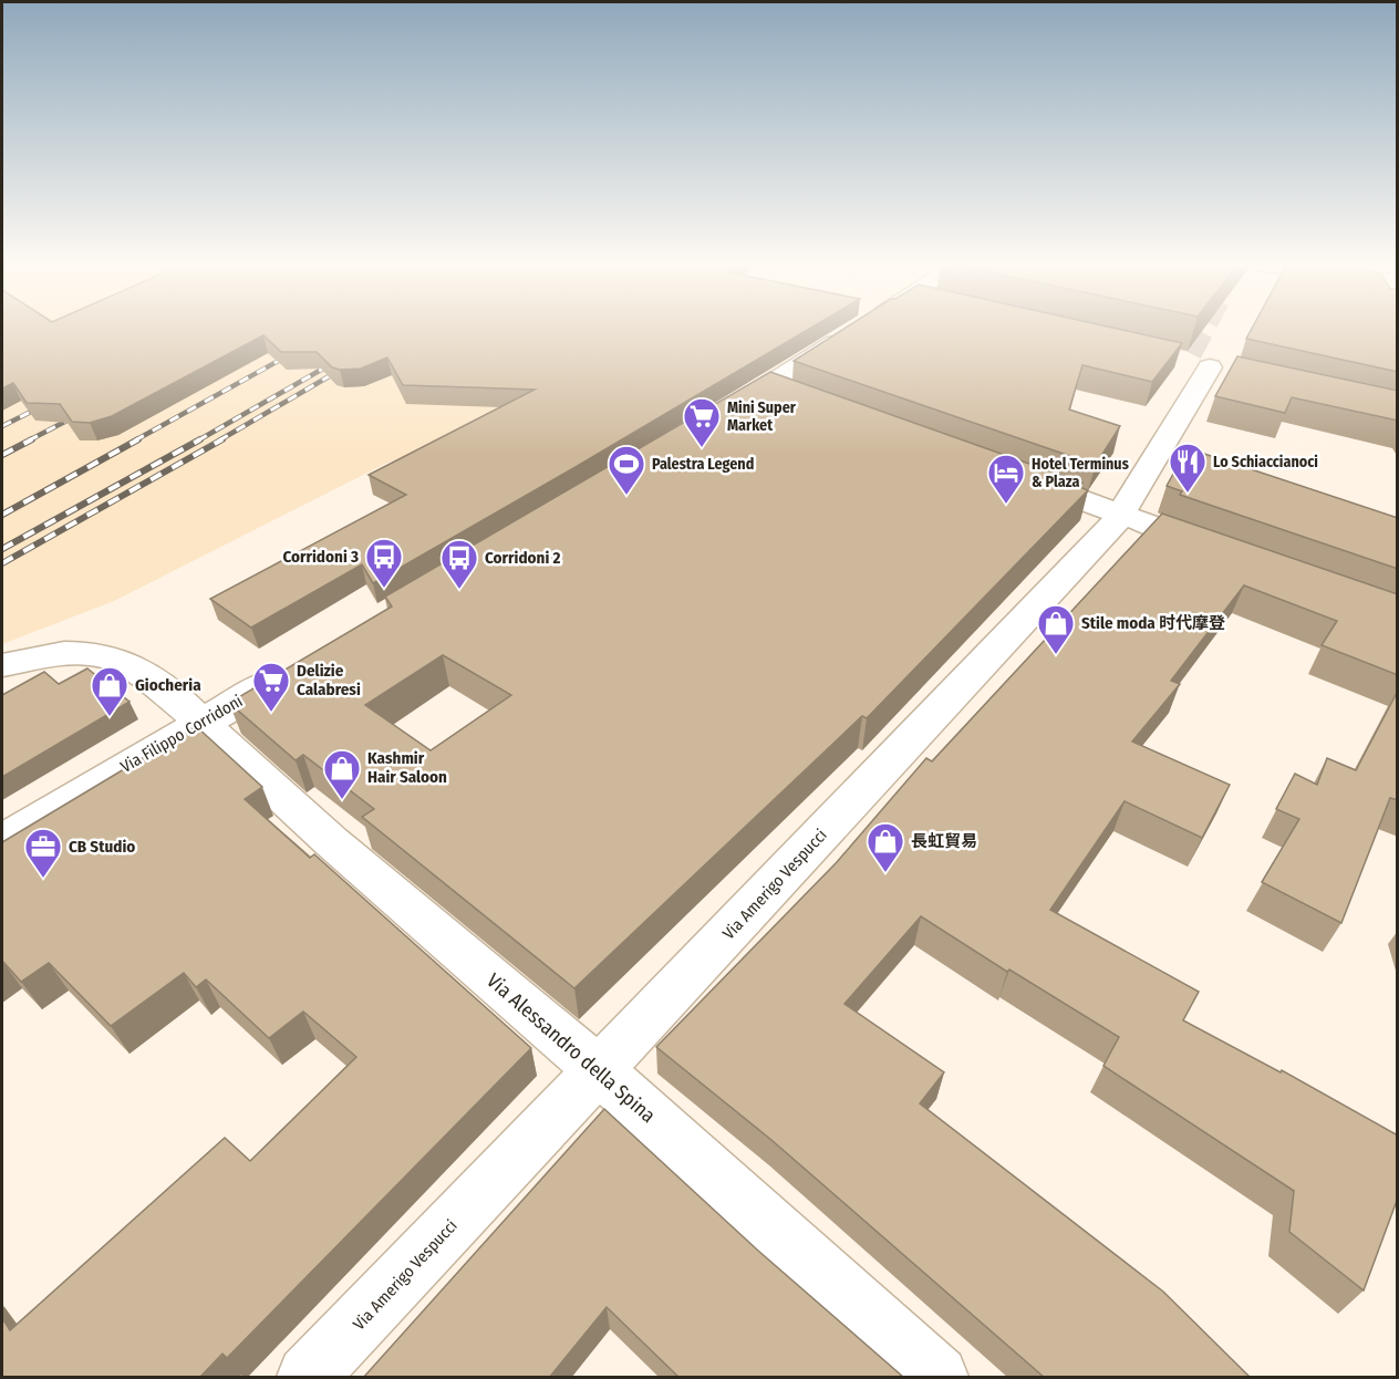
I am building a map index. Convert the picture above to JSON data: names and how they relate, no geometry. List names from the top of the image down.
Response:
{
  "streets": {
    "street": ["Via Filippo Corridoni", "Via Amerigo Vespucci", "Via Alessandro della Spina"]
  },
  "crossings": [
    ["Via Filippo Corridoni", "Via Alessandro della Spina"],
    ["Via Amerigo Vespucci", "Via Alessandro della Spina"]
  ],
  "places": {
    "supermarket": ["Mini Super Market", "Delizie Calabresi"],
    "restaurant": ["Lo Schiaccianoci"],
    "sports": ["Palestra Legend"],
    "hotel": ["Hotel Terminus & Plaza"],
    "bus stop": ["Corridoni 3", "Corridoni 2"],
    "shop": [
      "Stile moda 时代摩登",
      "Giocheria",
      "Kashmir Hair Saloon",
      "長虹貿易"
    ],
    "office": ["CB Studio"]
  }
}
